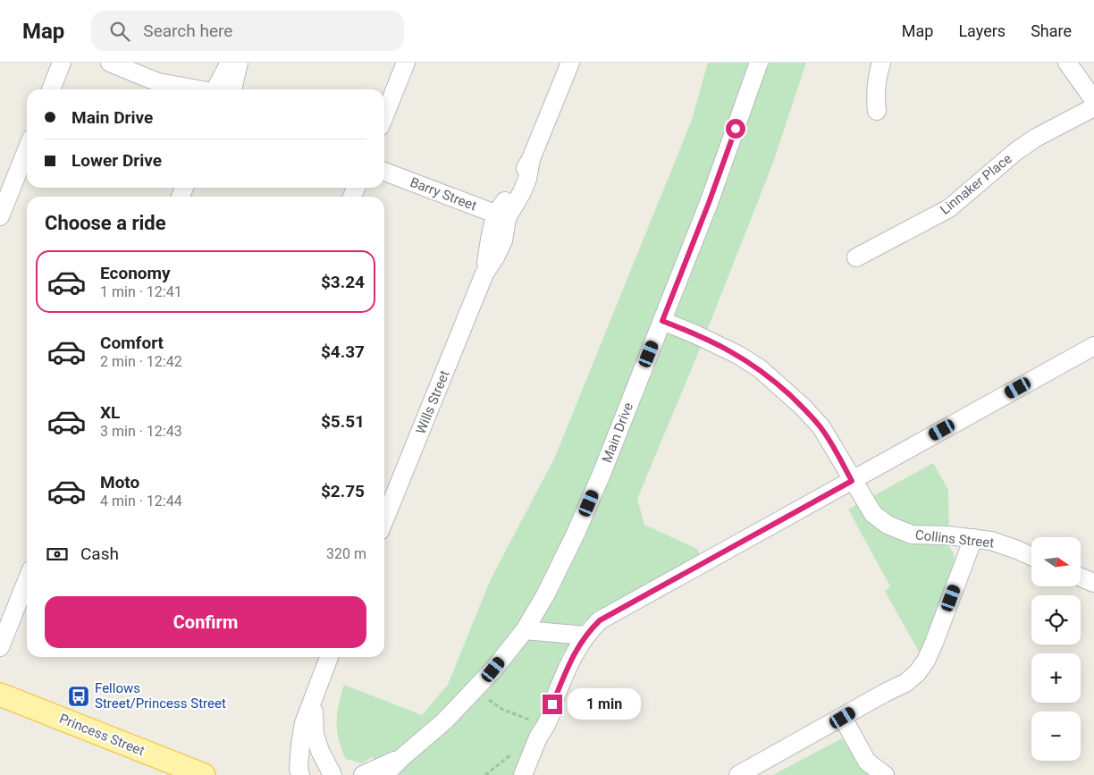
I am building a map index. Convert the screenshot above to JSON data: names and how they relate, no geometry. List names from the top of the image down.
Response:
{
  "streets": {
    "main road": ["Princess Street"],
    "street": [
      "Linnaker Place",
      "Barry Street",
      "Wills Street",
      "Main Drive",
      "Collins Street"
    ]
  },
  "crossings": [
    ["Barry Street", "Wills Street"],
    ["Main Drive", "Collins Street"]
  ],
  "places": {
    "bus stop": ["Fellows Street/Princess Street"]
  },
  "north": "right",
  "page": {
    "header": "Map",
    "search": "Search here",
    "nav": ["Map", "Layers", "Share"],
    "banner": ["Main Drive", "Lower Drive"],
    "heading": "Choose a ride",
    "list": [
      {
        "name": "Economy",
        "note": "1 min · 12:41",
        "value": "$3.24"
      },
      {
        "name": "Comfort",
        "note": "2 min · 12:42",
        "value": "$4.37"
      },
      {
        "name": "XL",
        "note": "3 min · 12:43",
        "value": "$5.51"
      },
      {
        "name": "Moto",
        "note": "4 min · 12:44",
        "value": "$2.75"
      }
    ],
    "pay": ["Cash", "320 m"],
    "map_buttons": ["+", "−"],
    "buttons": "Confirm",
    "bubble": "1 min"
  }
}
